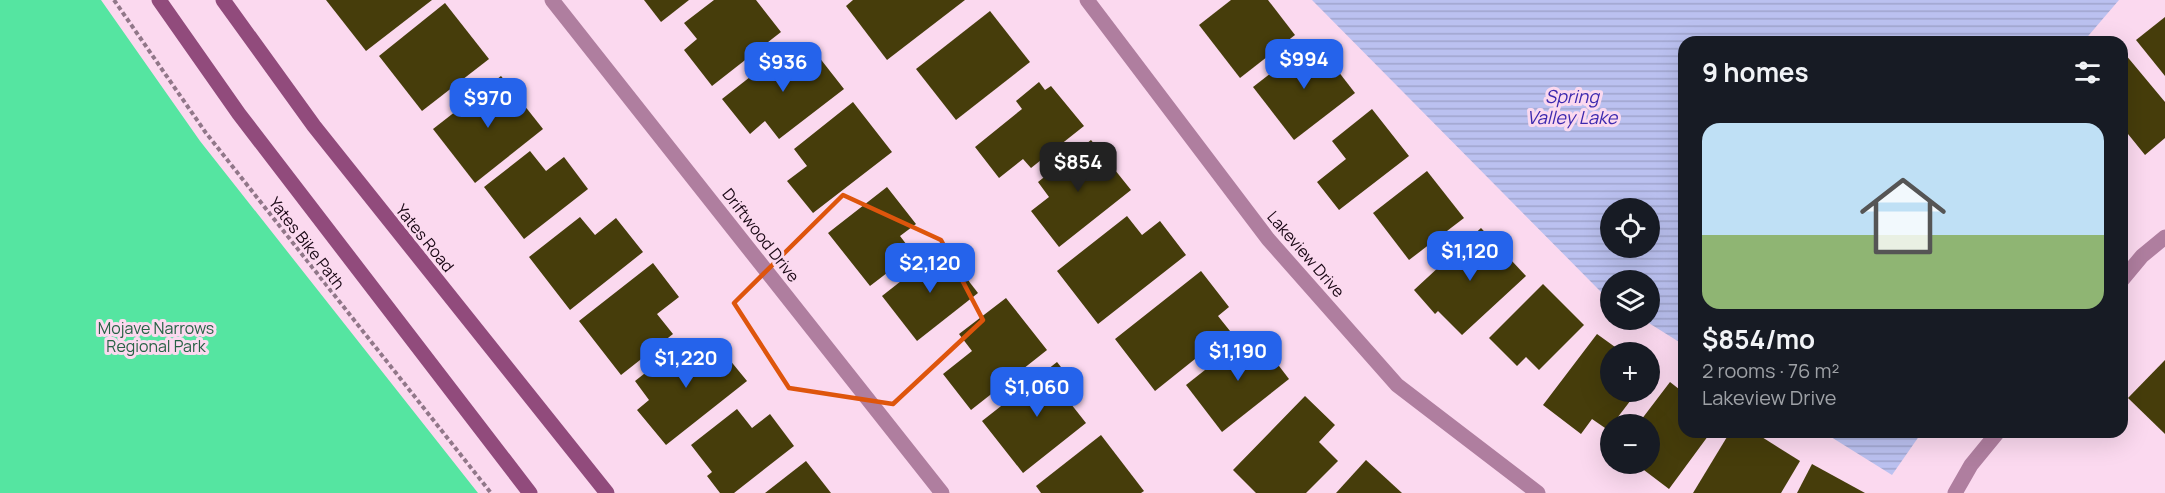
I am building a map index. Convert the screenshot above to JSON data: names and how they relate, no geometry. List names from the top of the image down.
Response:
{
  "streets": {
    "main road": ["Yates Road"],
    "street": ["Driftwood Drive", "Lakeview Drive"],
    "path": ["Yates Bike Path"]
  },
  "water": ["Spring Valley Lake"],
  "parks": ["Mojave Narrows Regional Park"],
  "page": {
    "heading": "9 homes",
    "price": [
      "$994",
      "$936",
      "$970",
      "$854",
      "$1,120",
      "$2,120",
      "$1,190",
      "$1,220",
      "$1,060"
    ],
    "list": [
      {
        "name": "$854/mo",
        "note": "2 rooms · 76 m² · Lakeview Drive"
      }
    ],
    "map_buttons": ["+", "−"]
  }
}
